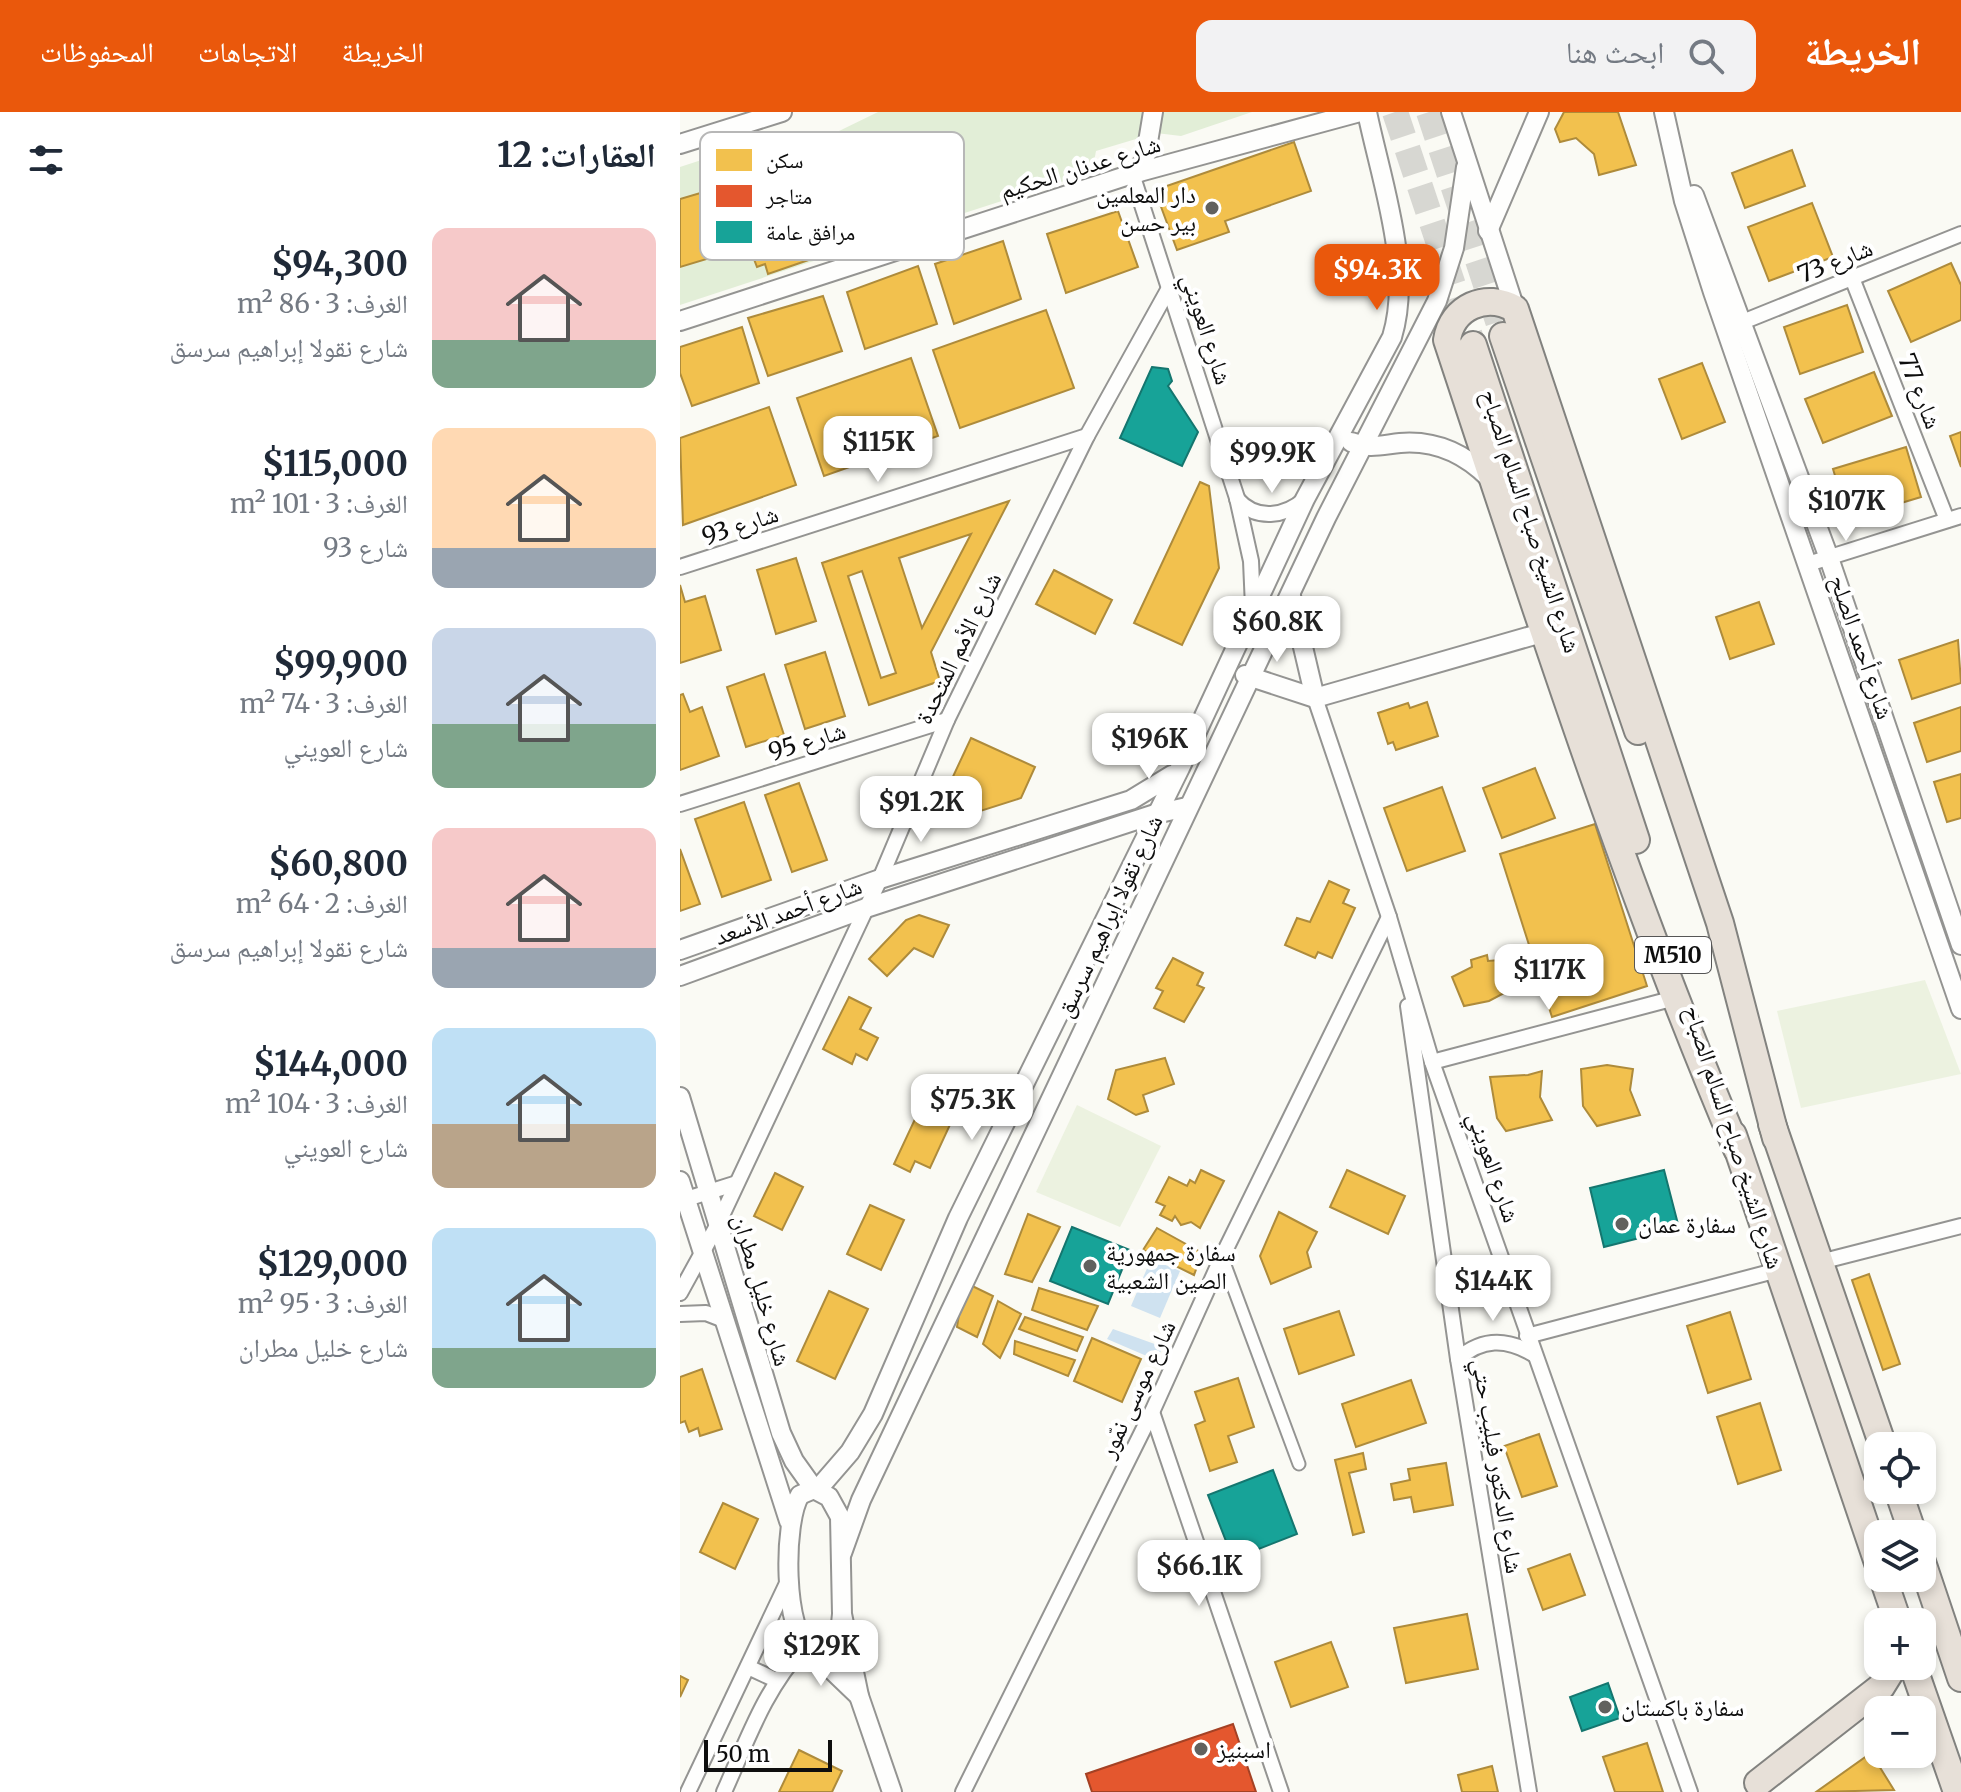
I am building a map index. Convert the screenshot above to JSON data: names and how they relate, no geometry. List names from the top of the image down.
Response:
{
  "streets": {
    "highway": ["شارع الشيخ صباح السالم الصباح", "M510"],
    "street": [
      "شارع عدنان الحكيم",
      "شارع 73",
      "شارع العويني",
      "شارع 77",
      "شارع 93",
      "شارع أحمد الصلح",
      "شارع الأمم المتحدة",
      "شارع 95",
      "شارع أحمد الأسعد",
      "شارع نقولا إبراهيم سرسق",
      "شارع خليل مطران",
      "شارع موسى نمّور",
      "شارع الدكتور فيليب حتي"
    ]
  },
  "crossings": [
    ["شارع عدنان الحكيم", "شارع العويني"],
    ["شارع 73", "شارع 77"],
    ["شارع 73", "شارع أحمد الصلح"],
    ["شارع العويني", "شارع الأمم المتحدة"],
    ["شارع العويني", "شارع نقولا إبراهيم سرسق"],
    ["شارع العويني", "شارع موسى نمّور"],
    ["شارع العويني", "شارع الدكتور فيليب حتي"],
    ["شارع 93", "شارع الأمم المتحدة"],
    ["شارع الأمم المتحدة", "شارع 95"],
    ["شارع الأمم المتحدة", "شارع أحمد الأسعد"],
    ["شارع الأمم المتحدة", "شارع خليل مطران"],
    ["شارع أحمد الأسعد", "شارع نقولا إبراهيم سرسق"],
    ["شارع نقولا إبراهيم سرسق", "شارع خليل مطران"]
  ],
  "places": [
    "دار المعلمين بير حسن",
    "سفارة عمان",
    "سفارة جمهورية الصين الشعبية",
    "سفارة باكستان",
    "اسبنيز"
  ],
  "legend": ["سكن", "متاجر", "مرافق عامة"],
  "scale_bar": "50 m",
  "page": {
    "header": "الخريطة",
    "search": "ابحث هنا",
    "nav": ["الخريطة", "الاتجاهات", "المحفوظات"],
    "heading": "العقارات: 12",
    "list": [
      {
        "name": "$94,300",
        "note": "الغرف: 3 · 86 m² · شارع نقولا إبراهيم سرسق"
      },
      {
        "name": "$115,000",
        "note": "الغرف: 3 · 101 m² · شارع 93"
      },
      {
        "name": "$99,900",
        "note": "الغرف: 3 · 74 m² · شارع العويني"
      },
      {
        "name": "$60,800",
        "note": "الغرف: 2 · 64 m² · شارع نقولا إبراهيم سرسق"
      },
      {
        "name": "$144,000",
        "note": "الغرف: 3 · 104 m² · شارع العويني"
      },
      {
        "name": "$129,000",
        "note": "الغرف: 3 · 95 m² · شارع خليل مطران"
      }
    ],
    "price": [
      "$94.3K",
      "$115K",
      "$99.9K",
      "$107K",
      "$60.8K",
      "$196K",
      "$91.2K",
      "$117K",
      "$75.3K",
      "$144K",
      "$66.1K",
      "$129K"
    ],
    "map_buttons": ["+", "−"],
    "scale": "50 m"
  }
}
